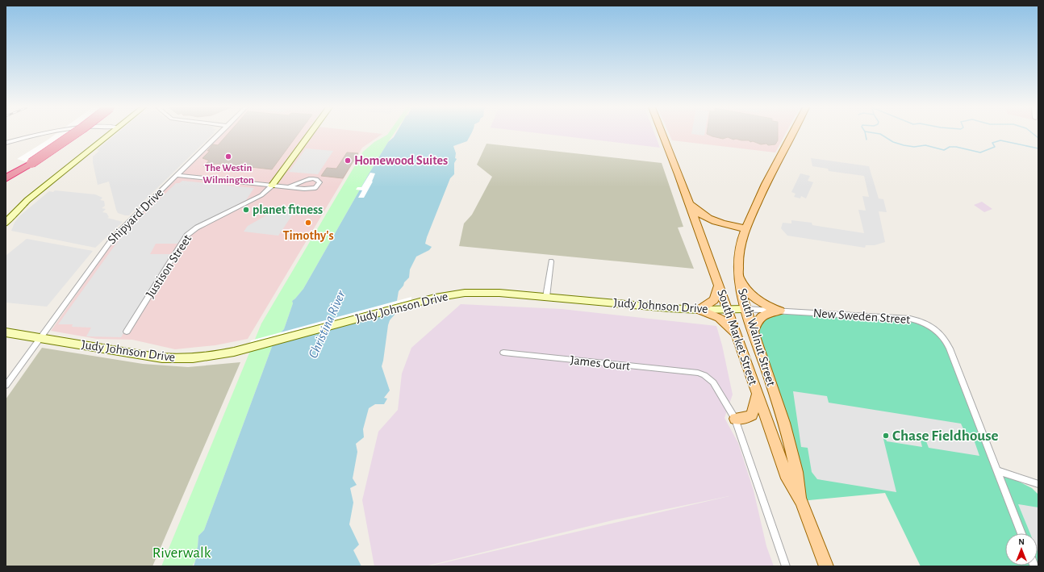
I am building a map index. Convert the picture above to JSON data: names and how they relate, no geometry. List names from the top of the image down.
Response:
{
  "streets": {
    "main road": ["South Market Street", "South Walnut Street"],
    "street": [
      "Shipyard Drive",
      "Justison Street",
      "Judy Johnson Drive",
      "New Sweden Street",
      "James Court"
    ]
  },
  "crossings": [
    ["Shipyard Drive", "Judy Johnson Drive"],
    ["Judy Johnson Drive", "New Sweden Street"],
    ["Judy Johnson Drive", "South Market Street"],
    ["Judy Johnson Drive", "South Walnut Street"],
    ["New Sweden Street", "South Walnut Street"],
    ["South Market Street", "South Walnut Street"]
  ],
  "water": ["Christina River"],
  "parks": ["Riverwalk"],
  "places": [
    "The Westin Wilmington",
    "Homewood Suites",
    "planet fitness",
    "Timothy's",
    "Chase Fieldhouse"
  ],
  "north": "top"
}
